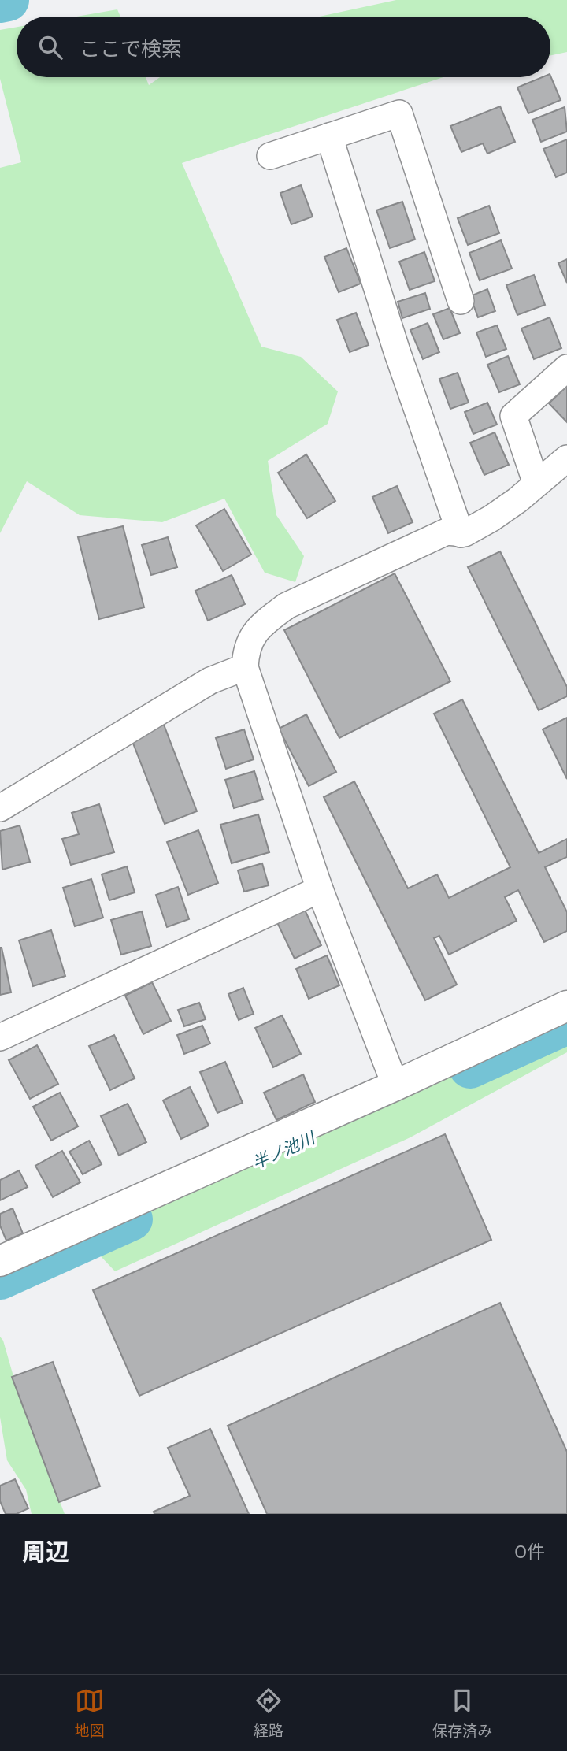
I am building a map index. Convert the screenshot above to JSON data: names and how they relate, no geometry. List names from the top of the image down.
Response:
{
  "water": ["半ノ池川"],
  "page": {
    "search": "ここで検索",
    "heading": ["周辺", "0件"],
    "nav": ["地図", "経路", "保存済み"]
  }
}
